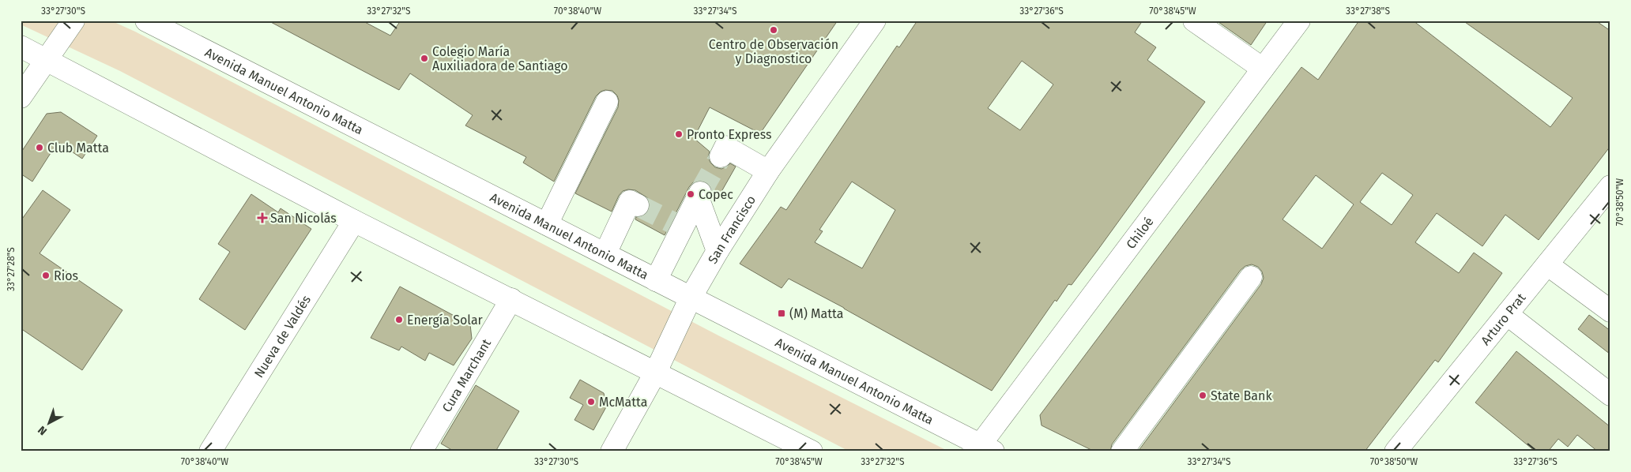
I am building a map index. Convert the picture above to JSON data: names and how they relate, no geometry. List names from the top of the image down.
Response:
{
  "streets": {
    "main road": [
      "Avenida Manuel Antonio Matta",
      "San Francisco",
      "Chiloé",
      "Arturo Prat",
      "Nueva de Valdés",
      "Cura Marchant"
    ]
  },
  "crossings": [
    ["Avenida Manuel Antonio Matta", "San Francisco"],
    ["Avenida Manuel Antonio Matta", "Chiloé"]
  ],
  "places": {
    "other": [
      "Centro de Observación y Diagnostico",
      "Colegio María Auxiliadora de Santiago",
      "Pronto Express",
      "Club Matta",
      "Copec",
      "Rios",
      "Energía Solar",
      "State Bank",
      "McMatta"
    ],
    "health": ["San Nicolás"],
    "transit": ["(M) Matta"]
  },
  "north": "bottom left",
  "coordinates": [
    "33°27'30\"S",
    "33°27'32\"S",
    "70°38'40\"W",
    "33°27'34\"S",
    "33°27'36\"S",
    "70°38'45\"W",
    "33°27'38\"S",
    "70°38'50\"W",
    "33°27'28\"S"
  ]
}
